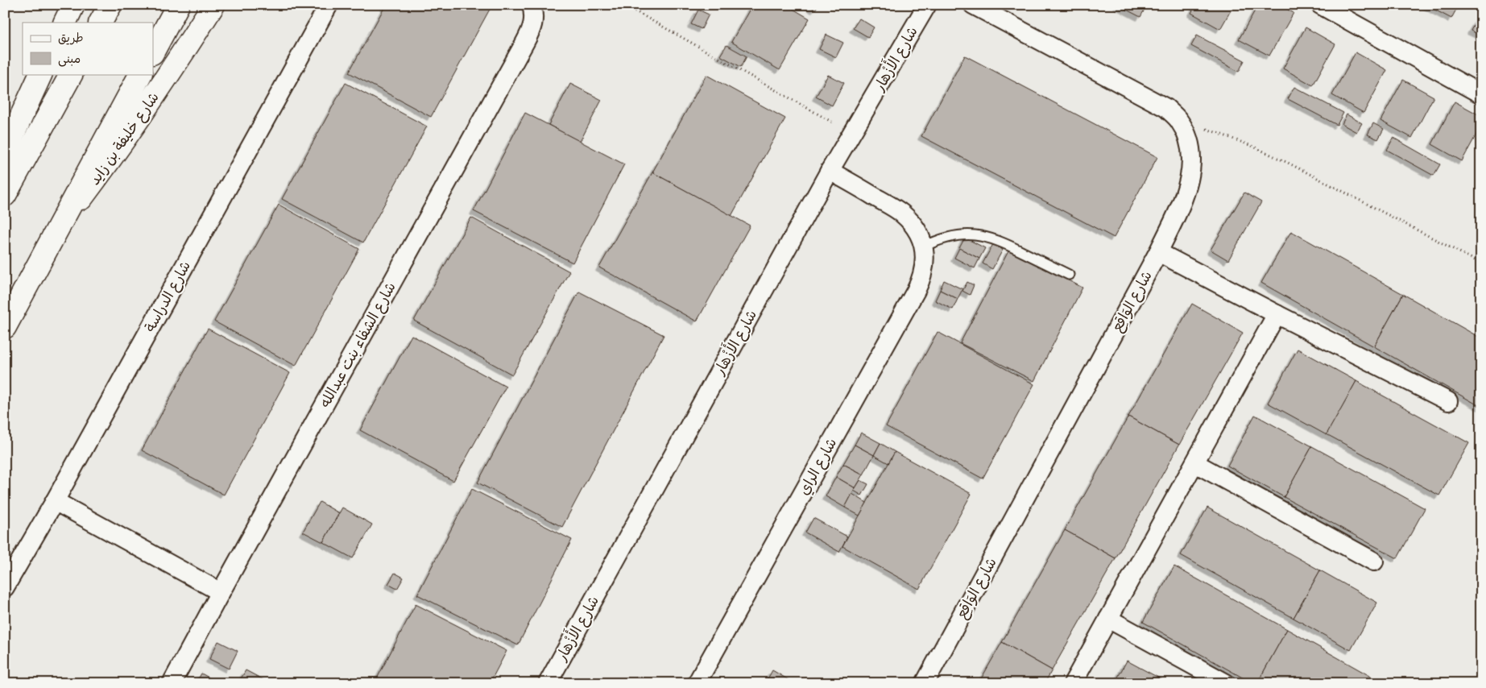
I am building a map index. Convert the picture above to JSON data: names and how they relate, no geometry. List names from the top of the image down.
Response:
{
  "streets": {
    "main road": ["شارع خليفة بن زايد"],
    "street": [
      "شارع الأَزْهار",
      "شارع الدراسة",
      "شارع الوَاقِع",
      "شارع الشفاء بنت عبدالله",
      "شارع الراي"
    ]
  },
  "crossings": [
    ["شارع الأَزْهار", "شارع الراي"]
  ],
  "legend": ["طريق", "مبنى"]
}
